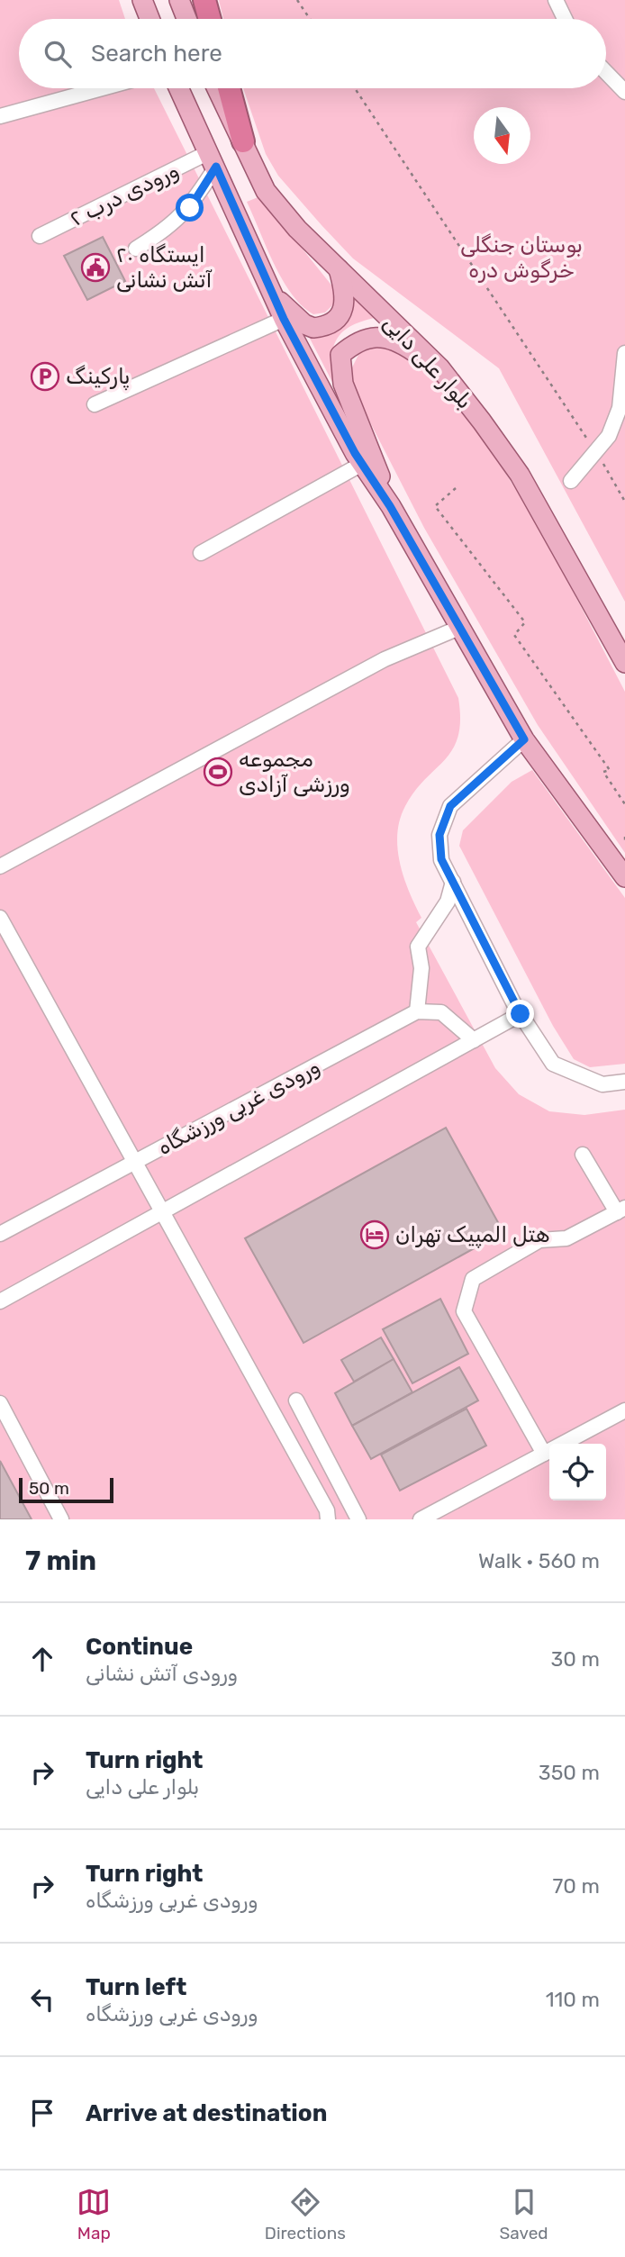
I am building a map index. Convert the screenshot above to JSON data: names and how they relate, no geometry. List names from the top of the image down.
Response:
{
  "streets": {
    "main road": ["بلوار علی دایی"],
    "lane": ["ورودی درب ۲", "ورودی غربی ورزشگاه"]
  },
  "parks": ["بوستان جنگلی خرگوش دره"],
  "places": {
    "public building": ["ایستگاه ۲۰ آتش نشانی"],
    "parking": ["پارکینگ"],
    "sports": ["مجموعه ورزشی آزادی"],
    "hotel": ["هتل المپیک تهران"]
  },
  "scale_bar": "50 m",
  "north": "bottom",
  "page": {
    "search": "Search here",
    "scale": "50 m",
    "heading": ["7 min", "Walk · 560 m"],
    "list": [
      ["Continue", "ورودی آتش نشانی", "30 m"],
      ["Turn right", "بلوار علی دایی", "350 m"],
      ["Turn right", "ورودی غربی ورزشگاه", "70 m"],
      ["Turn left", "ورودی غربی ورزشگاه", "110 m"],
      "Arrive at destination"
    ],
    "nav": ["Map", "Directions", "Saved"]
  }
}
